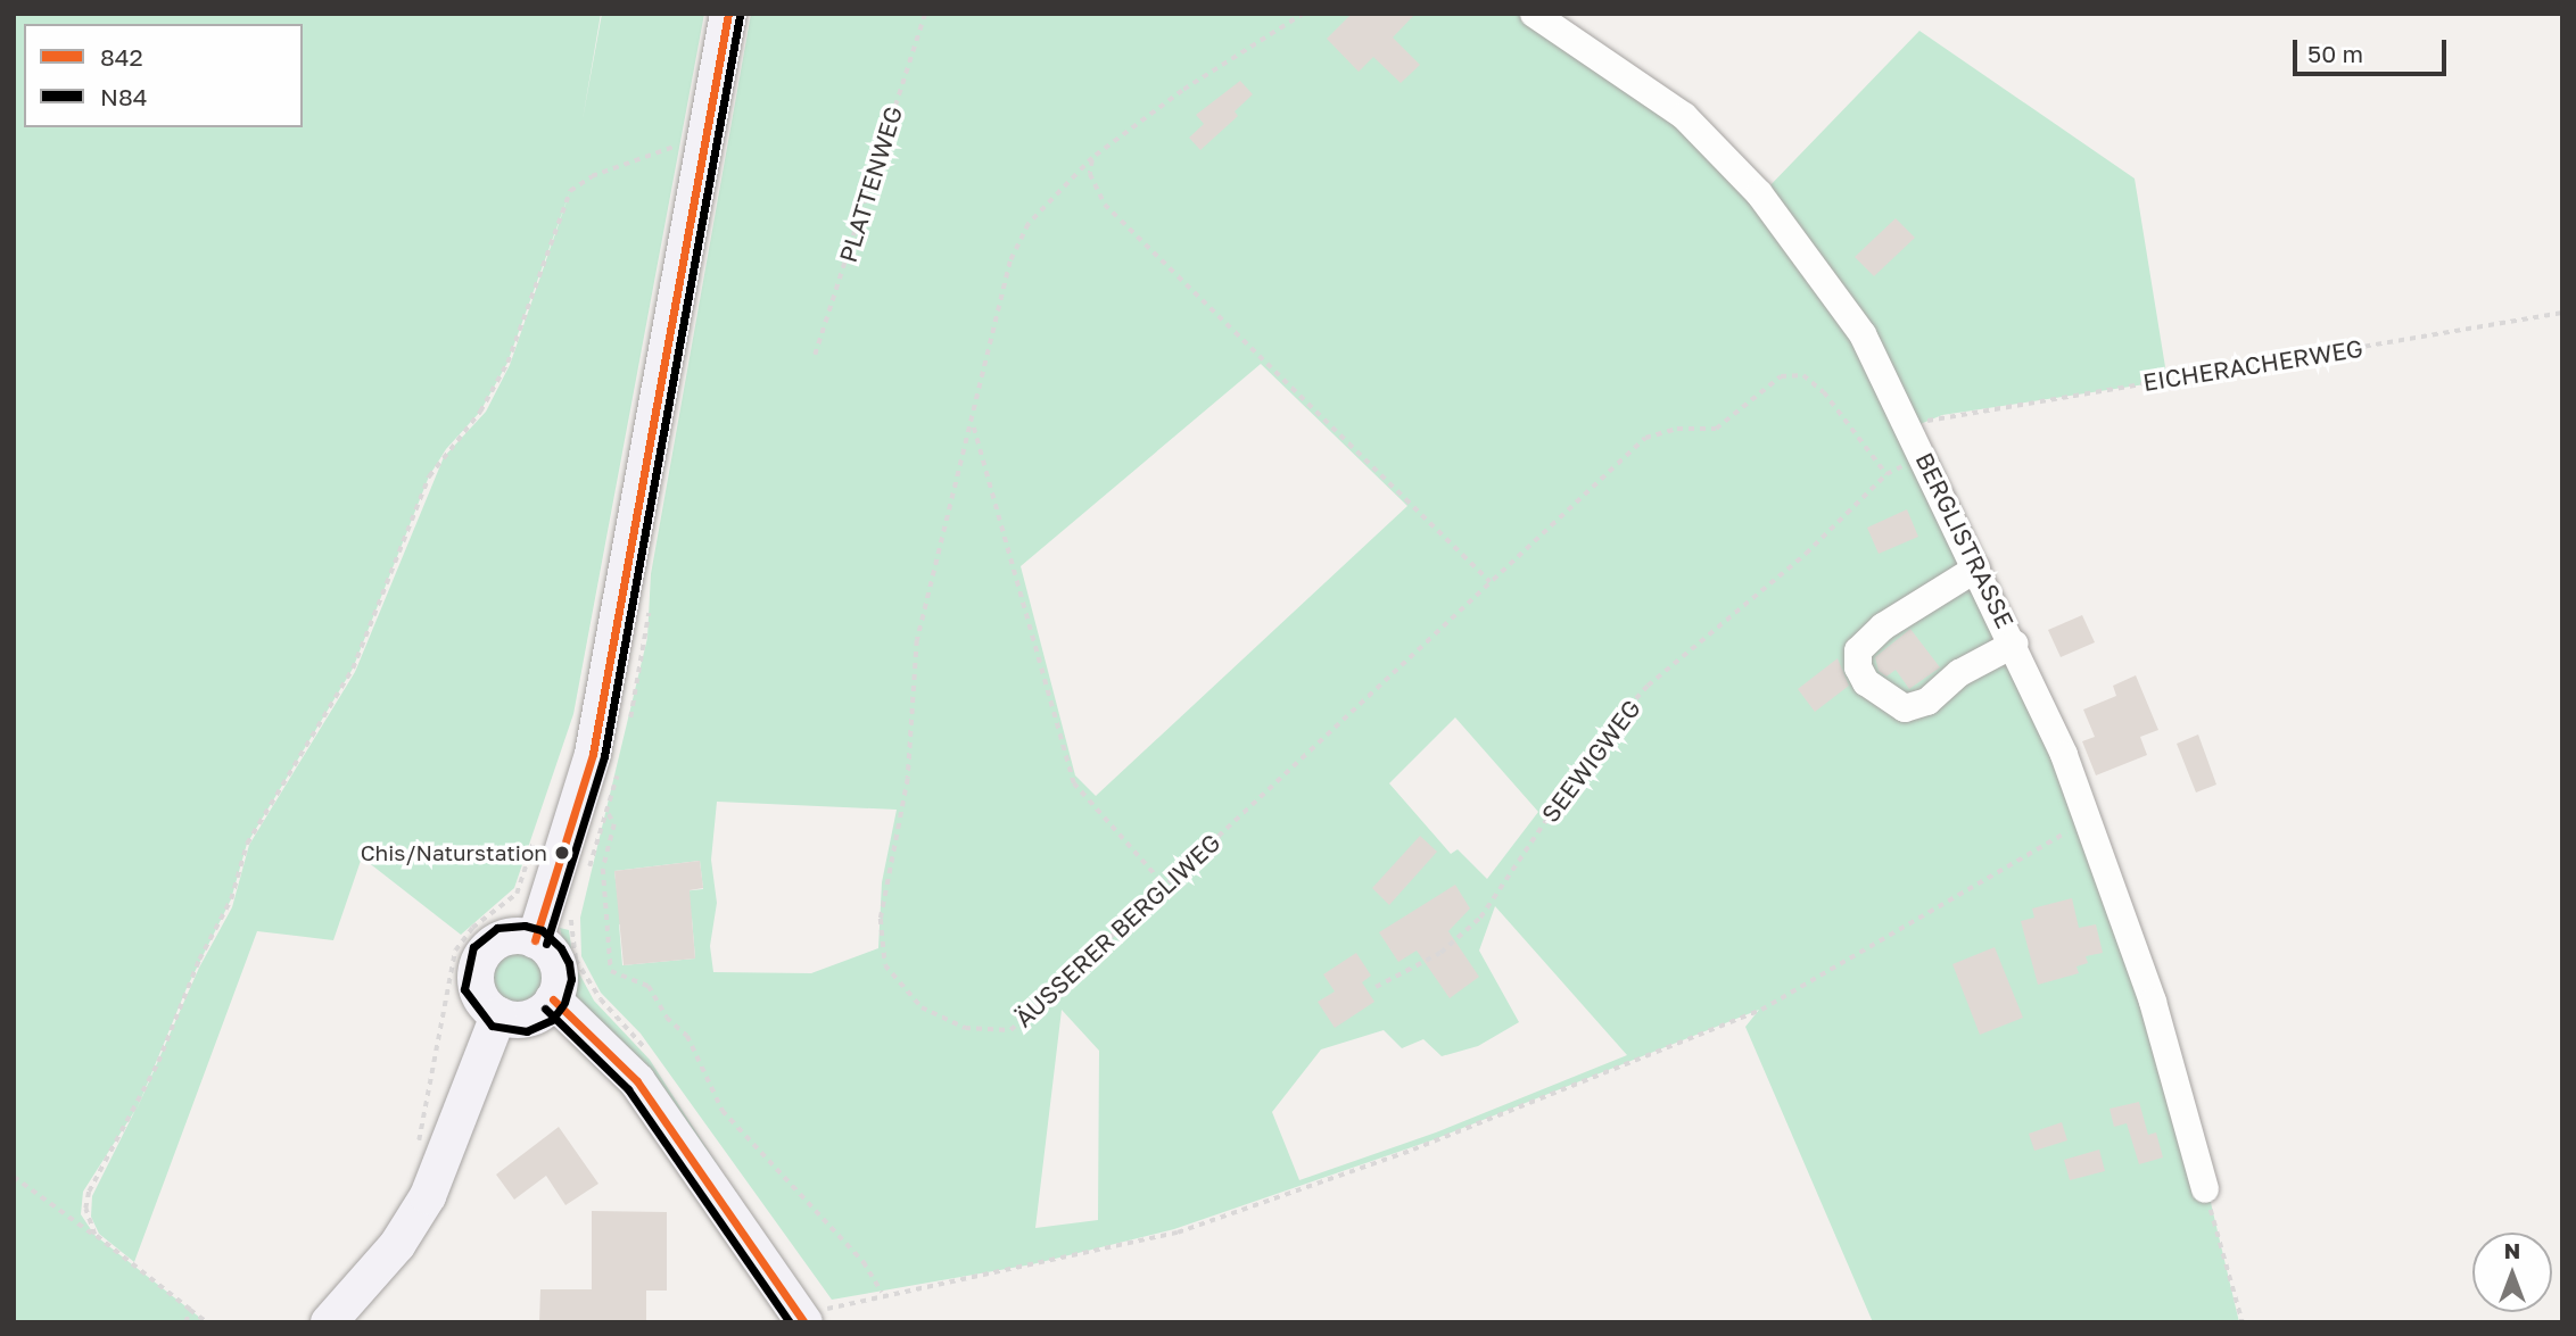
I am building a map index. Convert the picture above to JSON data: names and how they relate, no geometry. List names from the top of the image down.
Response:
{
  "streets": {
    "street": ["BERGLISTRASSE"],
    "path": [
      "PLATTENWEG",
      "EICHERACHERWEG",
      "SEEWIGWEG",
      "ÄUSSERER BERGLIWEG"
    ]
  },
  "crossings": [
    ["SEEWIGWEG", "ÄUSSERER BERGLIWEG"]
  ],
  "places": ["Chis/Naturstation"],
  "lines": ["transit line 842", "transit line N84"],
  "legend": ["842", "N84"],
  "scale_bar": "50 m",
  "north": "top"
}
